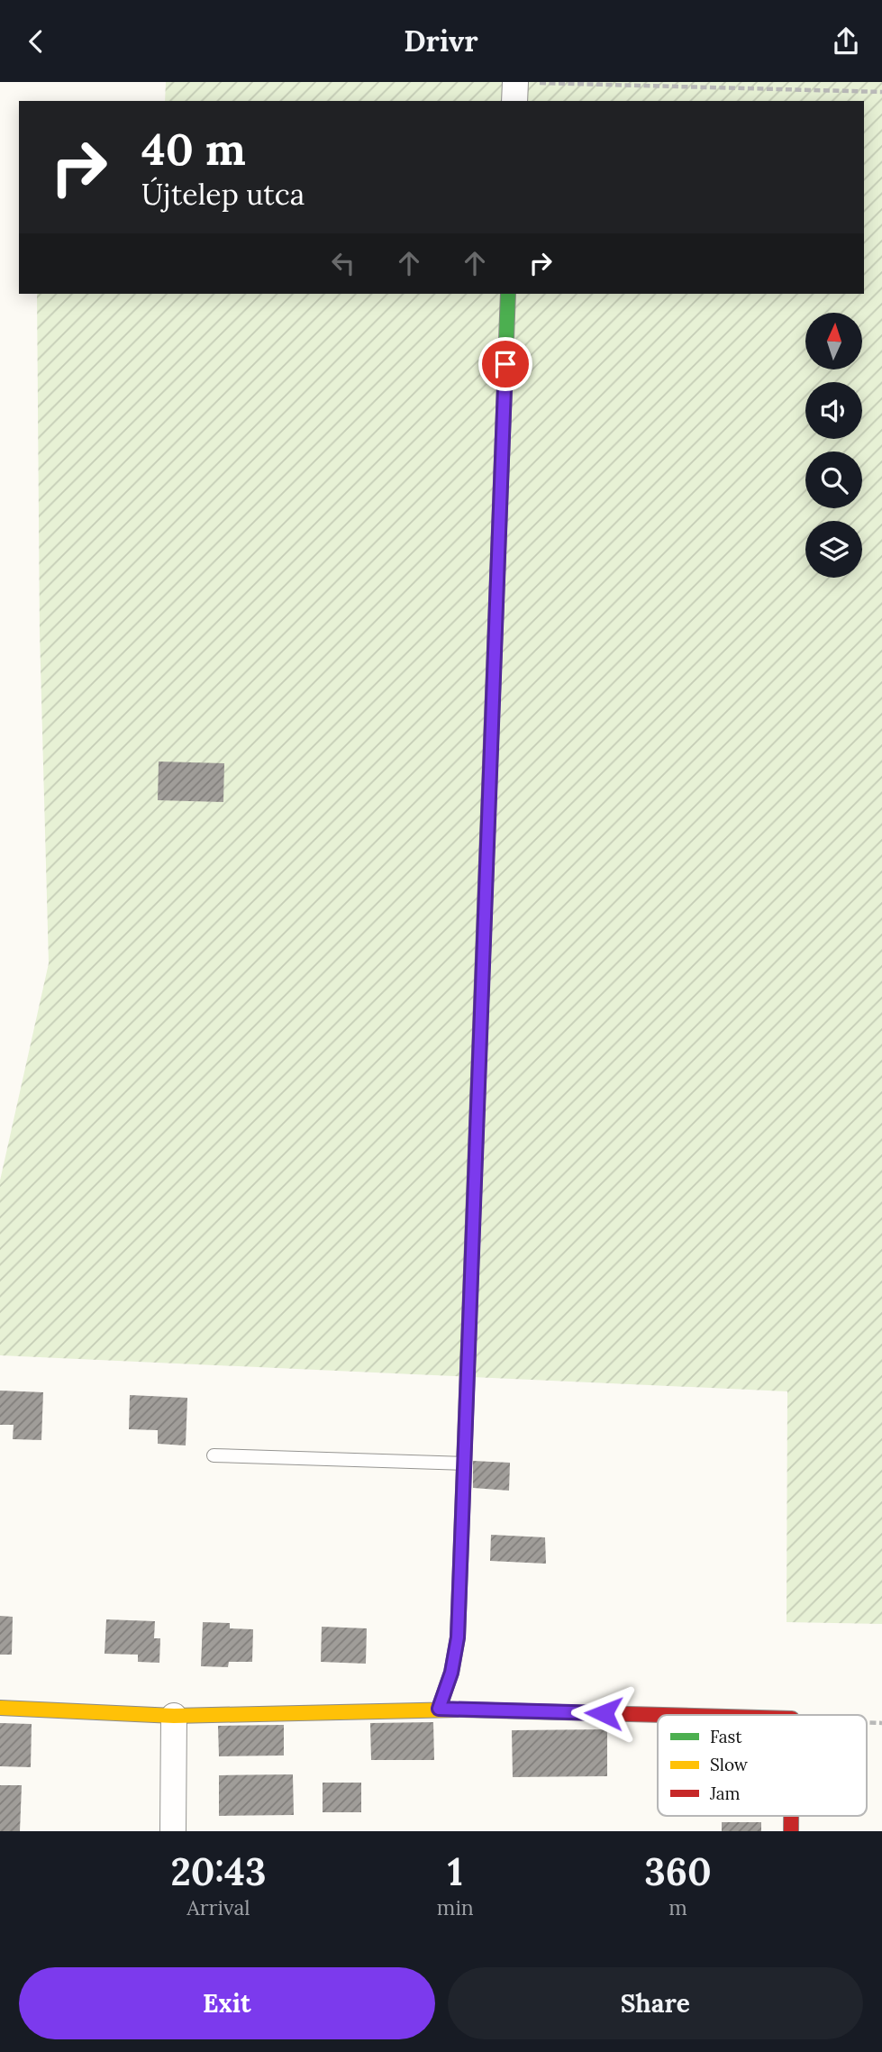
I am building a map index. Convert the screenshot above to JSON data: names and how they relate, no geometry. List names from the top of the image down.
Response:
{
  "legend": ["Fast", "Slow", "Jam"],
  "north": "top",
  "page": {
    "header": "Drivr",
    "turn": ["40 m", "Újtelep utca"],
    "eta": [
      "20:43",
      "Arrival",
      "1",
      "min",
      "360",
      "m"
    ],
    "buttons": ["Exit", "Share"]
  }
}
